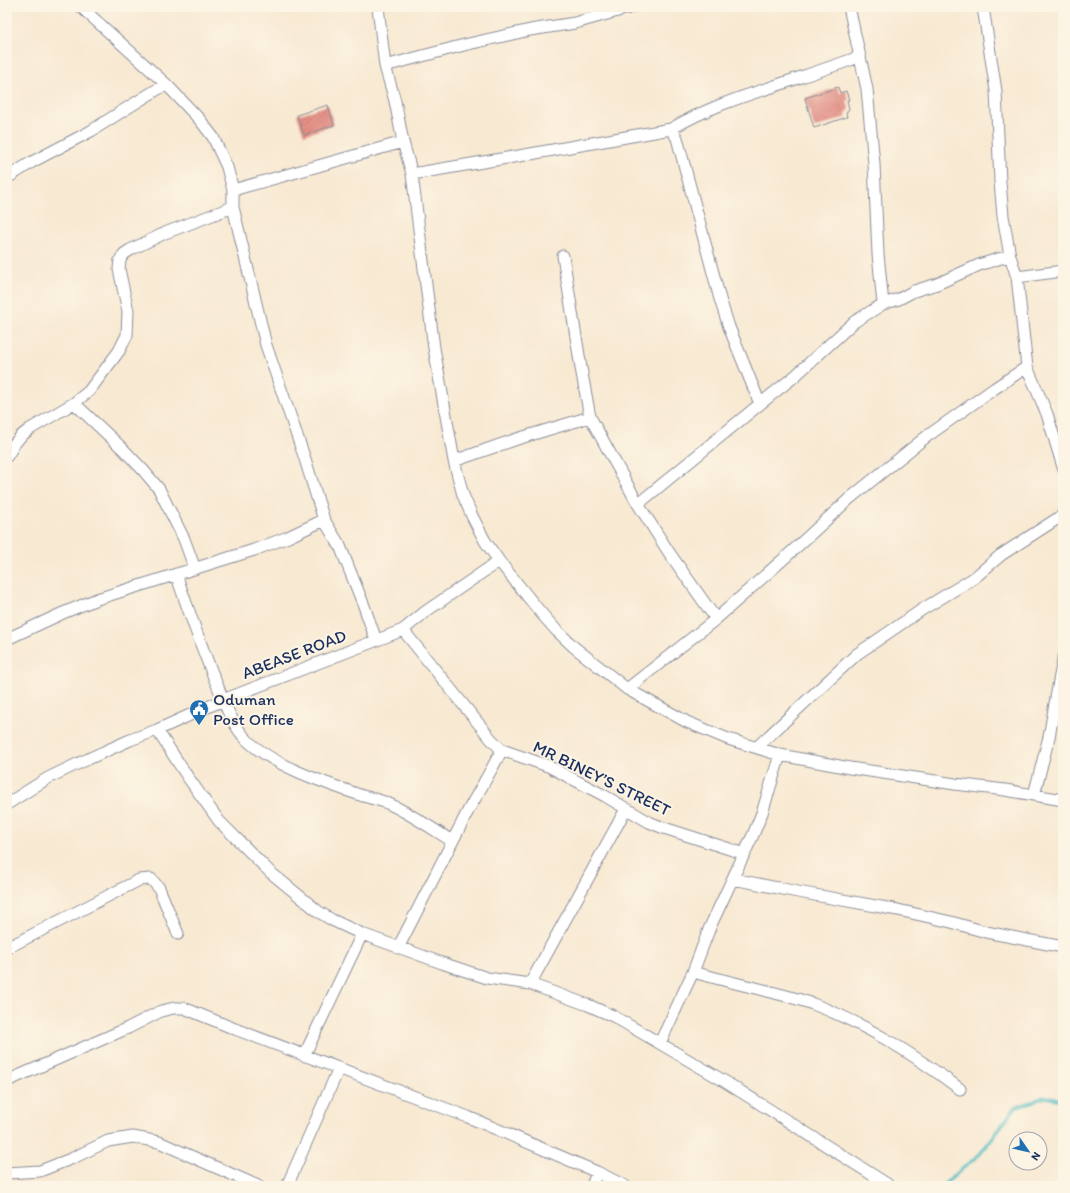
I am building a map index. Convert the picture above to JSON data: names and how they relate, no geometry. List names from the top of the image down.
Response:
{
  "streets": {
    "street": ["ABEASE ROAD", "MR BINEY’S STREET"]
  },
  "crossings": [
    ["ABEASE ROAD", "MR BINEY’S STREET"]
  ],
  "places": {
    "public building": ["Oduman Post Office"]
  },
  "north": "bottom right"
}
